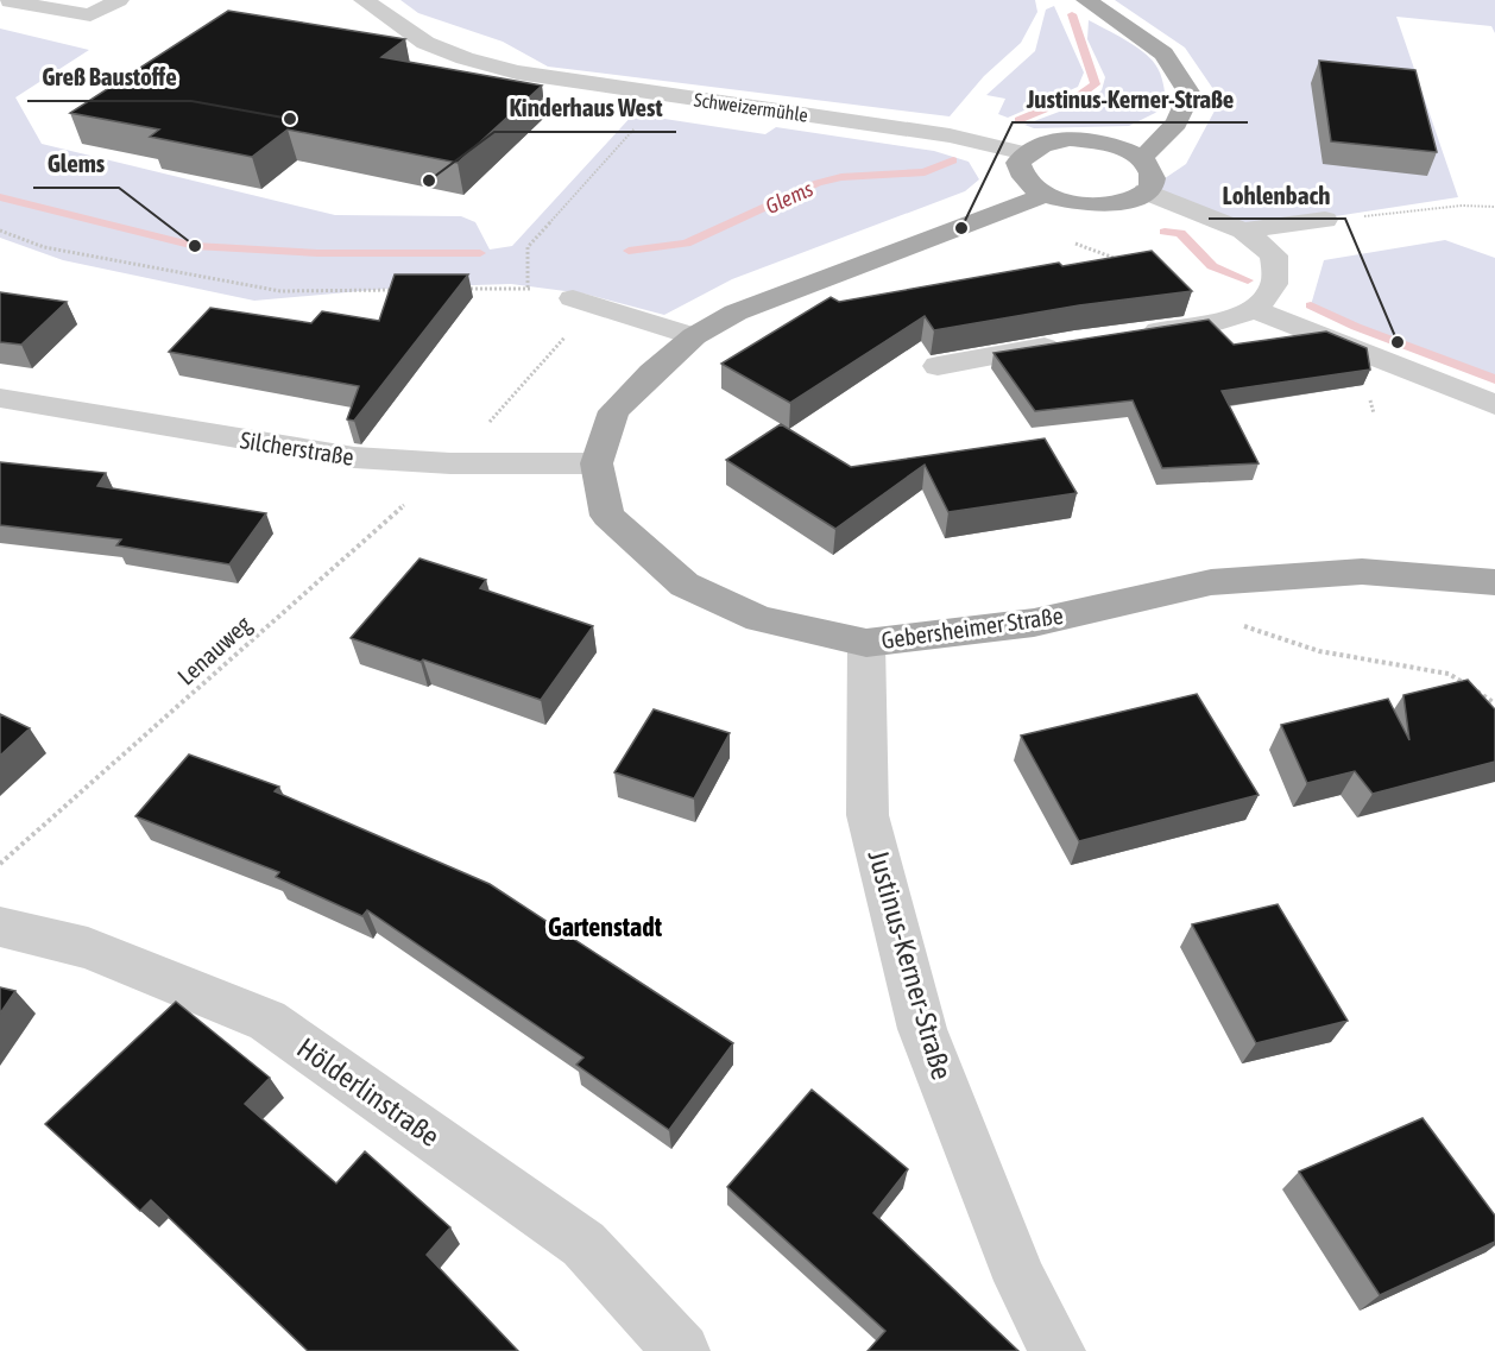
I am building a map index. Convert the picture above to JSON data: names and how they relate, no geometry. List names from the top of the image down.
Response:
{
  "streets": {
    "main road": ["Gebersheimer Straße"],
    "street": [
      "Schweizermühle",
      "Silcherstraße",
      "Justinus-Kerner-Straße",
      "Hölderlinstraße"
    ],
    "path": ["Lenauweg"]
  },
  "crossings": [
    ["Silcherstraße", "Gebersheimer Straße"],
    ["Silcherstraße", "Lenauweg"],
    ["Gebersheimer Straße", "Justinus-Kerner-Straße"]
  ],
  "districts": ["Gartenstadt"],
  "water": ["Glems"],
  "places": [
    "Greß Baustoffe",
    "Kinderhaus West",
    "Justinus-Kerner-Straße",
    "Glems",
    "Lohlenbach"
  ]
}
